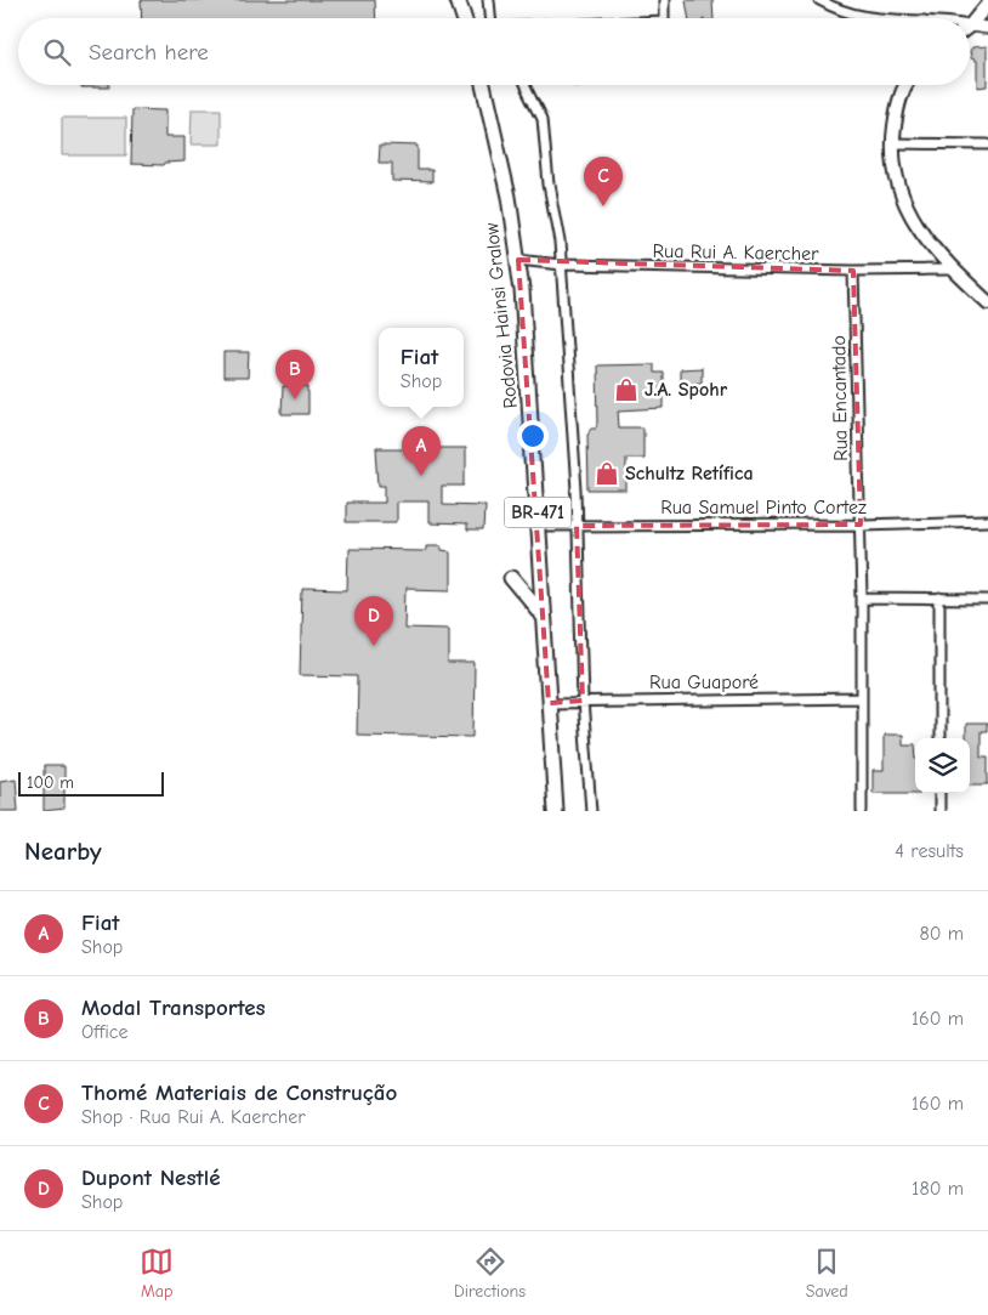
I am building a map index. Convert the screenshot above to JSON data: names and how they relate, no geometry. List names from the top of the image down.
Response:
{
  "streets": {
    "main road": ["Rodovia Hainsi Gralow", "BR-471"],
    "street": [
      "Rua Rui A. Kaercher",
      "Rua Encantado",
      "Rua Samuel Pinto Cortez",
      "Rua Guaporé"
    ]
  },
  "crossings": [
    ["Rua Rui A. Kaercher", "Rodovia Hainsi Gralow"],
    ["Rua Rui A. Kaercher", "Rua Encantado"],
    ["Rodovia Hainsi Gralow", "Rua Samuel Pinto Cortez"],
    ["Rodovia Hainsi Gralow", "Rua Guaporé"],
    ["Rua Encantado", "Rua Samuel Pinto Cortez"],
    ["Rua Encantado", "Rua Guaporé"]
  ],
  "places": {
    "shop": ["J.A. Spohr", "Schultz Retífica"]
  },
  "scale_bar": "100 m",
  "page": {
    "search": "Search here",
    "pins": [
      "C",
      "B",
      "A",
      "D"
    ],
    "popup": ["Fiat", "Shop"],
    "scale": "100 m",
    "heading": ["Nearby", "4 results"],
    "list": [
      {
        "mark": "A",
        "name": "Fiat",
        "note": "Shop",
        "value": "80 m"
      },
      {
        "mark": "B",
        "name": "Modal Transportes",
        "note": "Office",
        "value": "160 m"
      },
      {
        "mark": "C",
        "name": "Thomé Materiais de Construção",
        "note": "Shop · Rua Rui A. Kaercher",
        "value": "160 m"
      },
      {
        "mark": "D",
        "name": "Dupont Nestlé",
        "note": "Shop",
        "value": "180 m"
      }
    ],
    "nav": ["Map", "Directions", "Saved"]
  }
}
